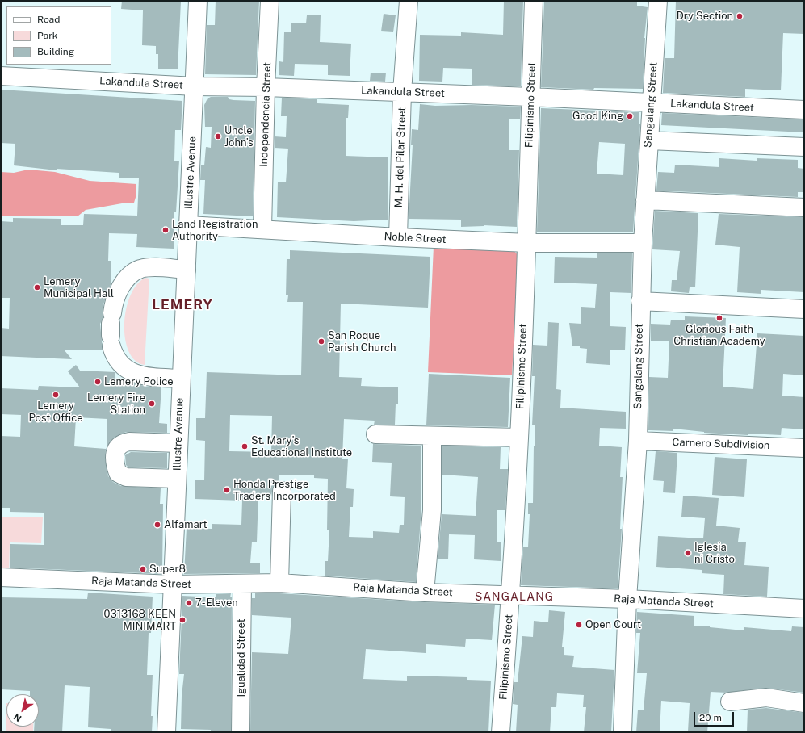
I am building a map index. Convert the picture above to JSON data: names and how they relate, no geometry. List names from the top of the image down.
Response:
{
  "streets": {
    "street": [
      "Lakandula Street",
      "Filipinismo Street",
      "Sangalang Street",
      "Independencia Street",
      "M. H. del Pilar Street",
      "Illustre Avenue",
      "Noble Street",
      "Carnero Subdivision",
      "Raja Matanda Street",
      "Igualidad Street"
    ]
  },
  "crossings": [
    ["Lakandula Street", "Filipinismo Street"],
    ["Lakandula Street", "Sangalang Street"],
    ["Lakandula Street", "Independencia Street"],
    ["Lakandula Street", "M. H. del Pilar Street"],
    ["Lakandula Street", "Illustre Avenue"],
    ["Filipinismo Street", "Noble Street"],
    ["Filipinismo Street", "Raja Matanda Street"],
    ["Sangalang Street", "Noble Street"],
    ["Sangalang Street", "Carnero Subdivision"],
    ["Sangalang Street", "Raja Matanda Street"],
    ["Independencia Street", "Noble Street"],
    ["M. H. del Pilar Street", "Noble Street"],
    ["Illustre Avenue", "Noble Street"],
    ["Illustre Avenue", "Raja Matanda Street"],
    ["Raja Matanda Street", "Igualidad Street"]
  ],
  "districts": ["LEMERY", "SANGALANG"],
  "places": [
    "Dry Section",
    "Good King",
    "Uncle John's",
    "Land Registration Authority",
    "Lemery Municipal Hall",
    "Glorious Faith Christian Academy",
    "San Roque Parish Church",
    "Lemery Police",
    "Lemery Post Office",
    "Lemery Fire Station",
    "St. Mary's Educational Institute",
    "Honda Prestige Traders Incorporated",
    "Alfamart",
    "Iglesia ni Cristo",
    "Super8",
    "7-Eleven",
    "0313168 KEEN MINIMART",
    "Open Court"
  ],
  "legend": ["Road", "Park", "Building"],
  "scale_bar": "20 m",
  "north": "bottom left"
}
